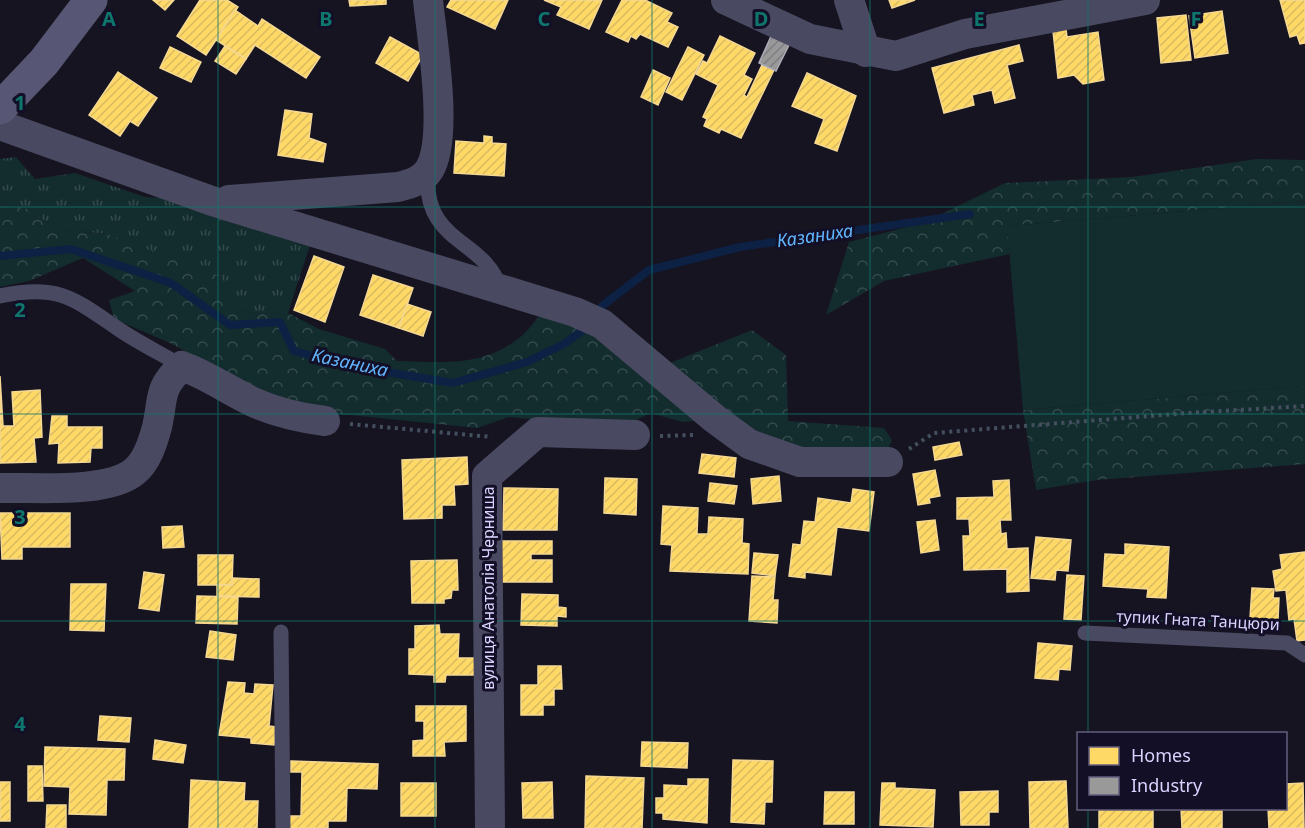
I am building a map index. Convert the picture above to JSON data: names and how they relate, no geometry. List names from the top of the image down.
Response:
{
  "streets": {
    "street": ["вулиця Анатолія Черниша"],
    "lane": ["тупик Гната Танцюри"]
  },
  "water": ["Казаниха"],
  "legend": ["Homes", "Industry"],
  "grid": {
    "columns": [
      "A",
      "B",
      "C",
      "D",
      "E",
      "F"
    ],
    "rows": [
      "1",
      "2",
      "3",
      "4"
    ]
  }
}
